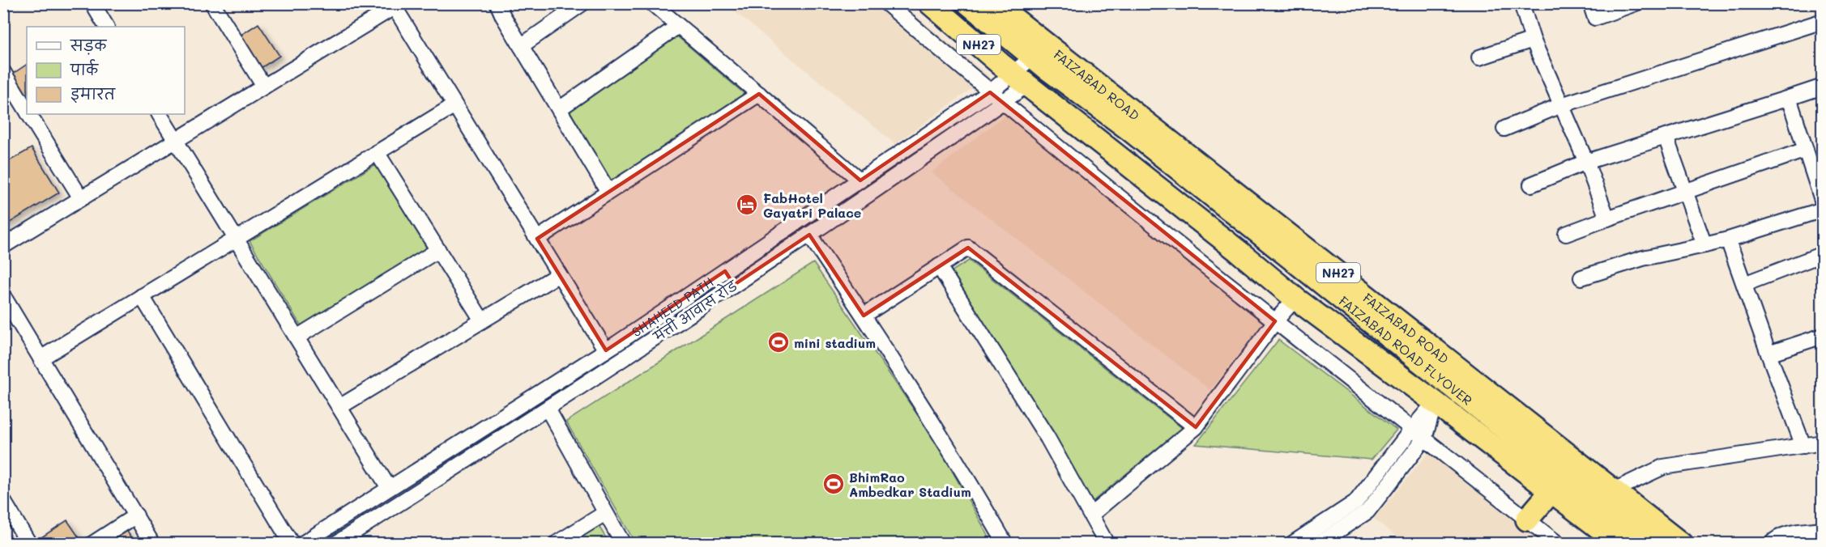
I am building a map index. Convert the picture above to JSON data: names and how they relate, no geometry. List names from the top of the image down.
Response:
{
  "streets": {
    "highway": [
      "NH27",
      "FAIZABAD ROAD",
      "मंत्ती आवास रोड",
      "FAIZABAD ROAD FLYOVER"
    ],
    "street": ["SHAHEED PATH"]
  },
  "crossings": [
    ["NH27", "SHAHEED PATH"],
    ["NH27", "मंत्ती आवास रोड"],
    ["SHAHEED PATH", "मंत्ती आवास रोड"],
    ["मंत्ती आवास रोड", "FAIZABAD ROAD FLYOVER"]
  ],
  "places": {
    "hotel": ["FabHotel Gayatri Palace"],
    "sports": ["mini stadium", "BhimRao Ambedkar Stadium"]
  },
  "legend": ["सड़क", "पार्क", "इमारत"]
}
